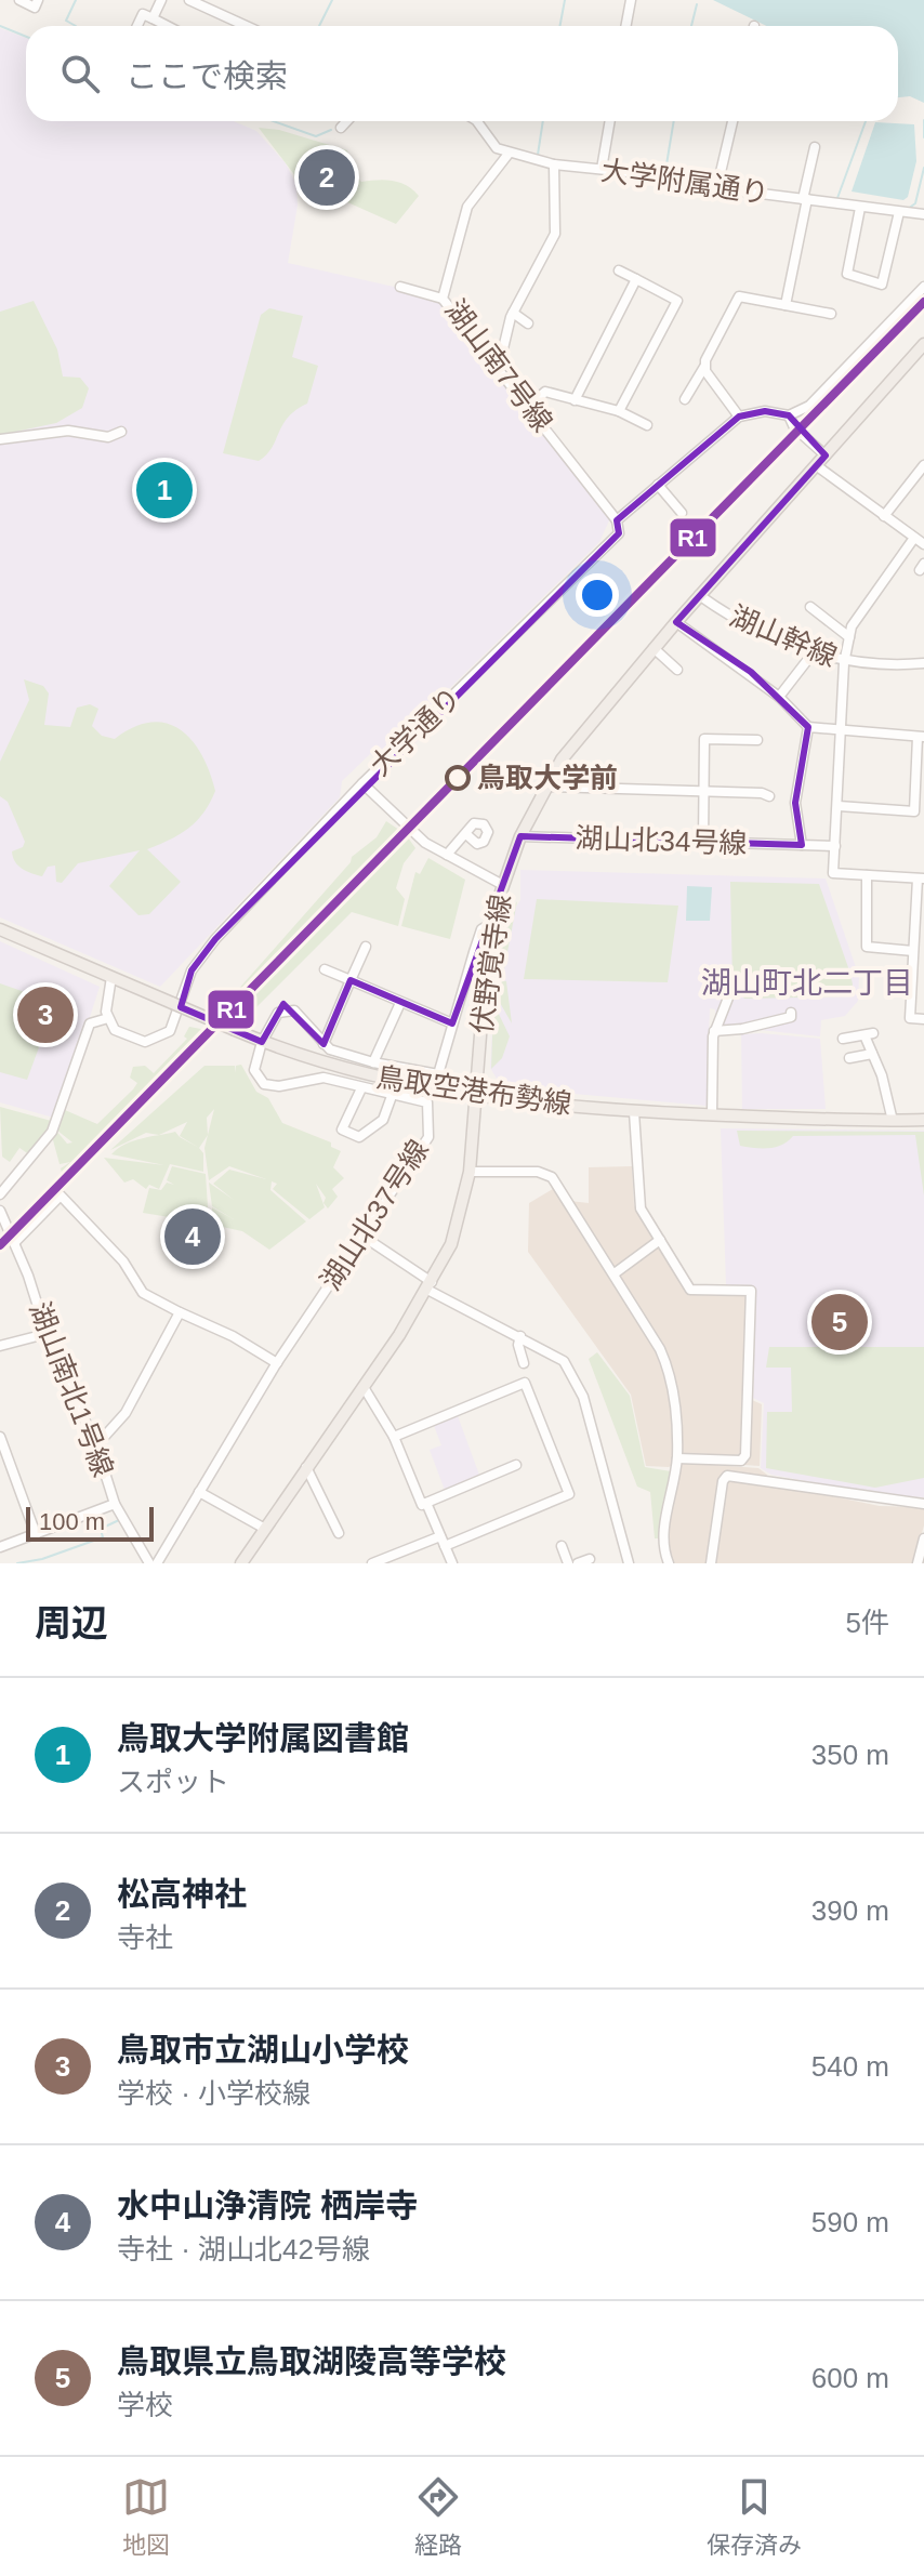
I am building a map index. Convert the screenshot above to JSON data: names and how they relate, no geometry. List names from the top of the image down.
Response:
{
  "streets": {
    "main road": ["伏野覚寺線", "鳥取空港布勢線"],
    "street": [
      "大学附属通り",
      "湖山南7号線",
      "湖山幹線",
      "大学通り",
      "湖山北34号線",
      "湖山北37号線",
      "湖山南北1号線"
    ]
  },
  "crossings": [
    ["大学附属通り", "湖山南7号線"],
    ["湖山南7号線", "大学通り"],
    ["湖山幹線", "伏野覚寺線"],
    ["湖山北34号線", "伏野覚寺線"],
    ["伏野覚寺線", "鳥取空港布勢線"],
    ["鳥取空港布勢線", "湖山北37号線"]
  ],
  "districts": ["湖山町北二丁目"],
  "places": ["鳥取大学前"],
  "lines": ["transit line R1"],
  "scale_bar": "100 m",
  "page": {
    "search": "ここで検索",
    "pins": [
      "2",
      "1",
      "3",
      "4",
      "5"
    ],
    "scale": "100 m",
    "heading": ["周辺", "5件"],
    "list": [
      {
        "mark": "1",
        "name": "鳥取大学附属図書館",
        "note": "スポット",
        "value": "350 m"
      },
      {
        "mark": "2",
        "name": "松高神社",
        "note": "寺社",
        "value": "390 m"
      },
      {
        "mark": "3",
        "name": "鳥取市立湖山小学校",
        "note": "学校 · 小学校線",
        "value": "540 m"
      },
      {
        "mark": "4",
        "name": "水中山浄清院 栖岸寺",
        "note": "寺社 · 湖山北42号線",
        "value": "590 m"
      },
      {
        "mark": "5",
        "name": "鳥取県立鳥取湖陵高等学校",
        "note": "学校",
        "value": "600 m"
      }
    ],
    "nav": ["地図", "経路", "保存済み"]
  }
}
